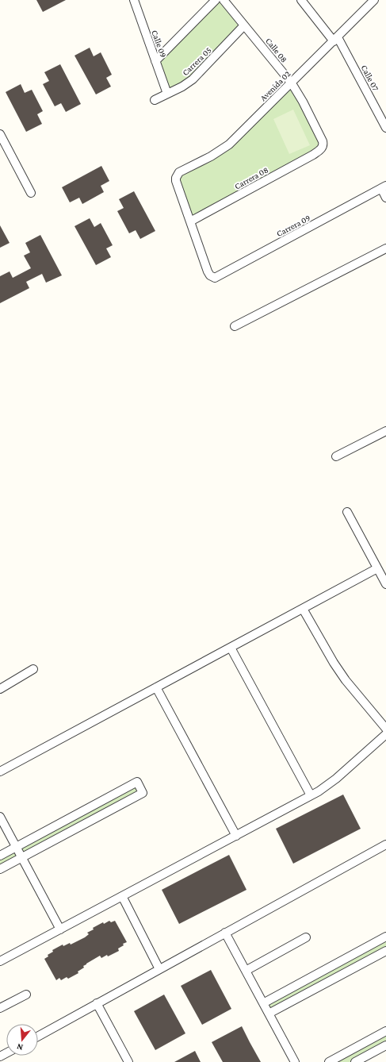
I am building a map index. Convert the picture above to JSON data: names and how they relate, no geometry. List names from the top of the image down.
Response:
{
  "streets": {
    "street": [
      "Calle 09",
      "Calle 08",
      "Carrera 05",
      "Calle 07",
      "Avenida 02",
      "Carrera 08",
      "Carrera 09"
    ]
  },
  "crossings": [
    ["Calle 09", "Carrera 05"],
    ["Calle 08", "Carrera 05"],
    ["Calle 08", "Avenida 02"],
    ["Calle 08", "Carrera 08"],
    ["Calle 07", "Avenida 02"],
    ["Avenida 02", "Carrera 08"],
    ["Avenida 02", "Carrera 09"],
    ["Carrera 08", "Carrera 09"]
  ],
  "north": "bottom"
}
